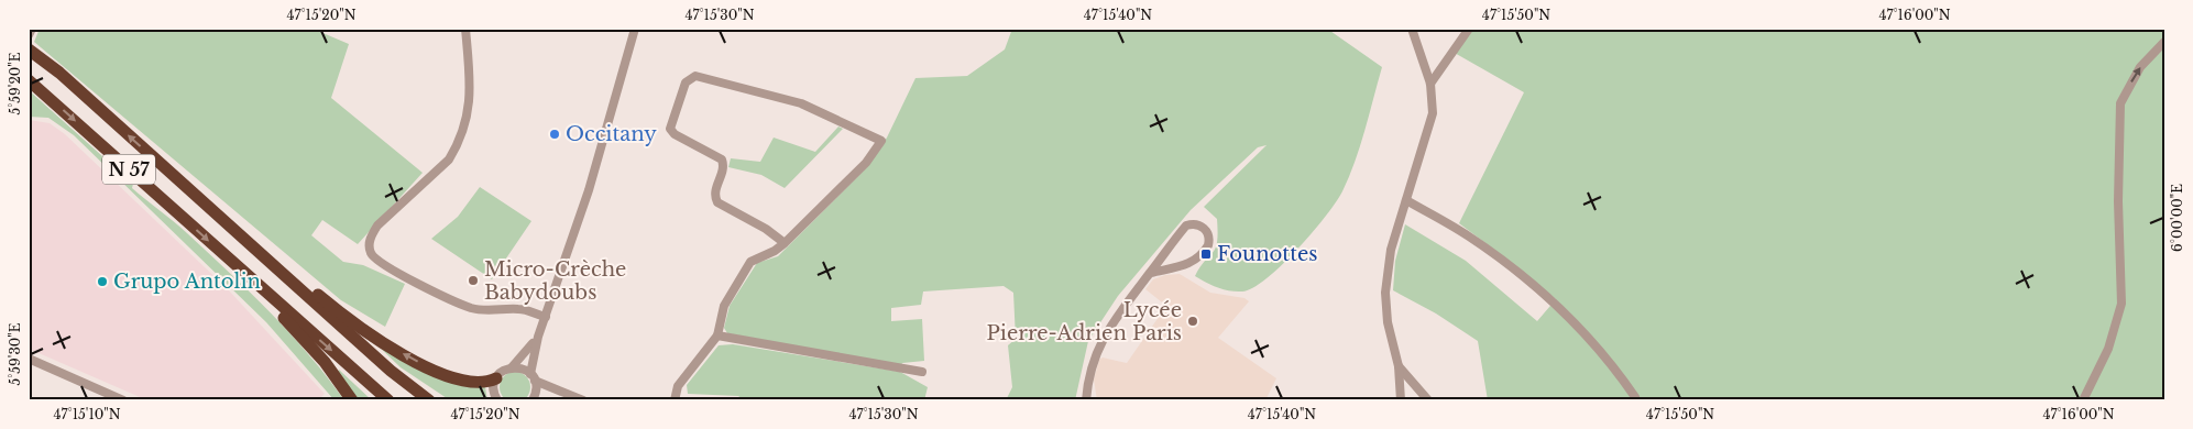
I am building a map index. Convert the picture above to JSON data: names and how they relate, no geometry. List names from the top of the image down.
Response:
{
  "streets": {
    "highway": ["N 57"]
  },
  "places": {
    "other": [
      "Occitany",
      "Micro-Crèche Babydoubs",
      "Grupo Antolin",
      "Lycée Pierre-Adrien Paris"
    ],
    "transit": ["Founottes"]
  },
  "coordinates": [
    "47°15'20\"N",
    "47°15'30\"N",
    "47°15'40\"N",
    "47°15'50\"N",
    "47°16'00\"N",
    "5°59'20\"E",
    "6°00'00\"E",
    "5°59'30\"E",
    "47°15'10\"N"
  ]
}
